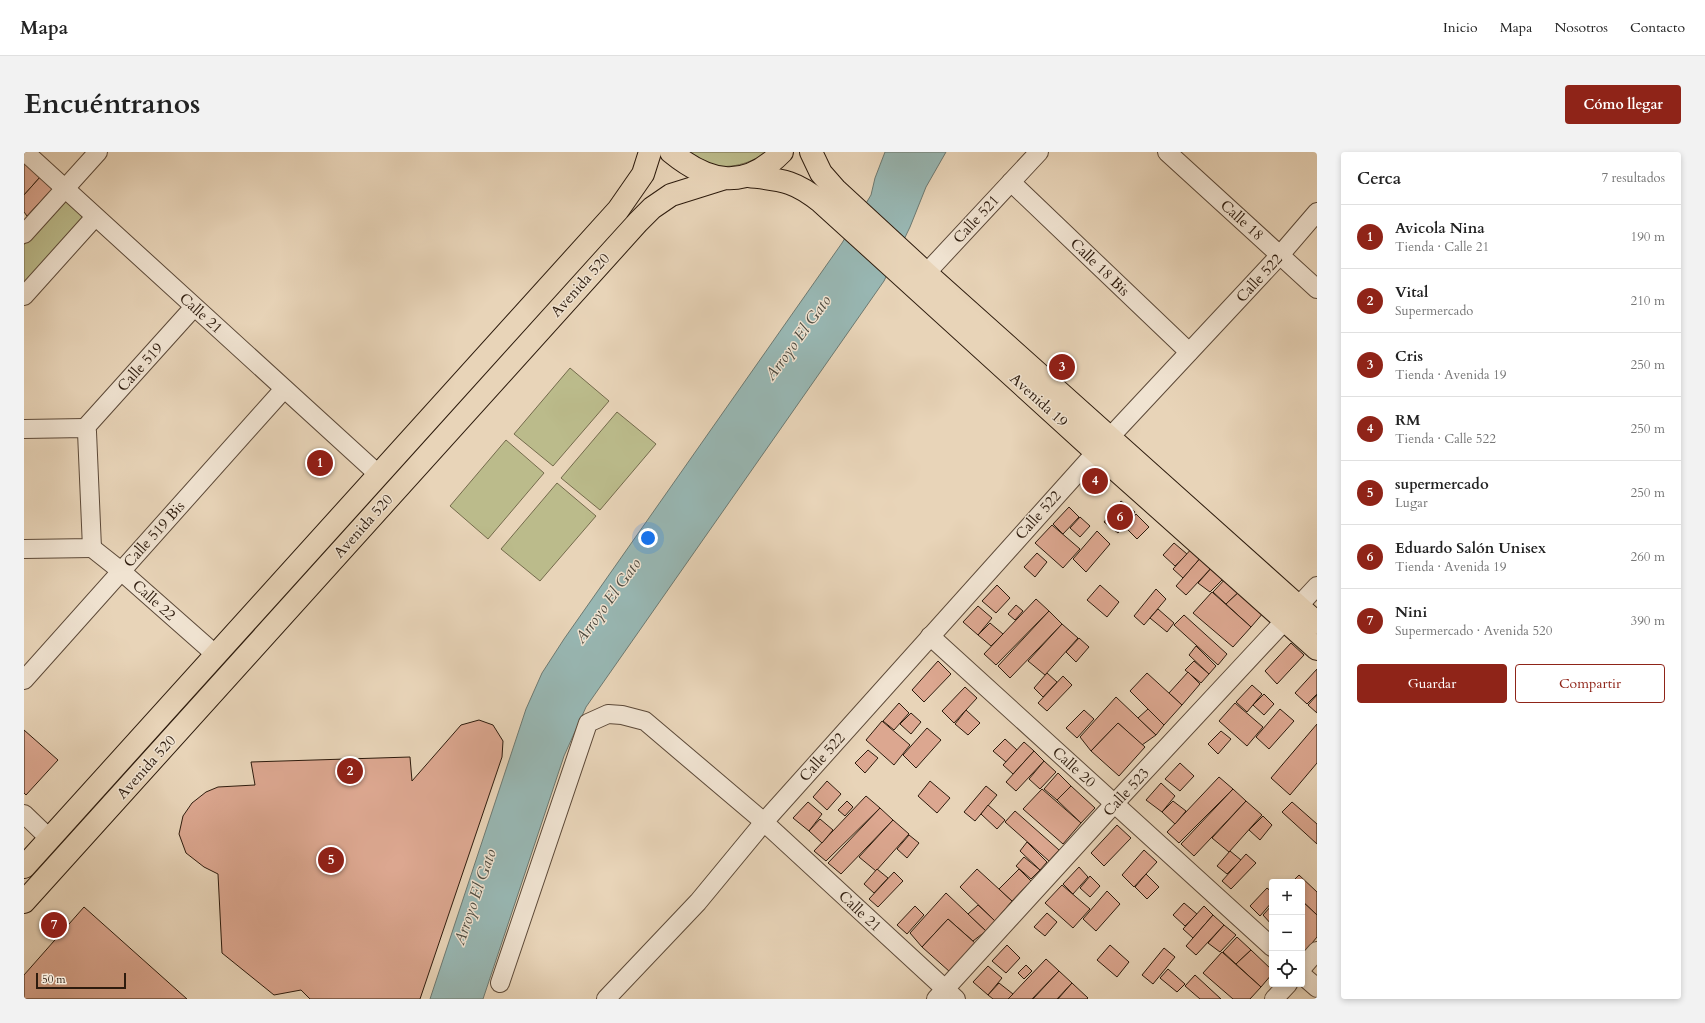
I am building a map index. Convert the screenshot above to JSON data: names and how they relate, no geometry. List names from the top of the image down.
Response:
{
  "streets": {
    "main road": ["Avenida 520", "Avenida 19"],
    "street": [
      "Calle 521",
      "Calle 18",
      "Calle 18 Bis",
      "Calle 522",
      "Calle 21",
      "Calle 519",
      "Calle 519 Bis",
      "Calle 22",
      "Calle 20",
      "Calle 523"
    ]
  },
  "crossings": [
    ["Calle 521", "Calle 18 Bis"],
    ["Calle 521", "Avenida 19"],
    ["Calle 18", "Calle 522"],
    ["Calle 18 Bis", "Calle 522"],
    ["Calle 522", "Calle 21"],
    ["Calle 522", "Avenida 19"],
    ["Calle 522", "Calle 20"],
    ["Avenida 520", "Calle 21"],
    ["Avenida 520", "Calle 22"],
    ["Calle 21", "Calle 519"],
    ["Calle 21", "Calle 519 Bis"],
    ["Calle 21", "Calle 523"],
    ["Avenida 19", "Calle 523"],
    ["Calle 519 Bis", "Calle 22"],
    ["Calle 20", "Calle 523"]
  ],
  "water": ["Arroyo El Gato"],
  "scale_bar": "50 m",
  "page": {
    "header": "Mapa",
    "nav": [
      "Inicio",
      "Mapa",
      "Nosotros",
      "Contacto"
    ],
    "title": "Encuéntranos",
    "buttons": [
      "Cómo llegar",
      ["Guardar", "Compartir"]
    ],
    "heading": ["Cerca", "7 resultados"],
    "list": [
      {
        "mark": "1",
        "name": "Avicola Nina",
        "note": "Tienda · Calle 21",
        "value": "190 m"
      },
      {
        "mark": "2",
        "name": "Vital",
        "note": "Supermercado",
        "value": "210 m"
      },
      {
        "mark": "3",
        "name": "Cris",
        "note": "Tienda · Avenida 19",
        "value": "250 m"
      },
      {
        "mark": "4",
        "name": "RM",
        "note": "Tienda · Calle 522",
        "value": "250 m"
      },
      {
        "mark": "5",
        "name": "supermercado",
        "note": "Lugar",
        "value": "250 m"
      },
      {
        "mark": "6",
        "name": "Eduardo Salón Unisex",
        "note": "Tienda · Avenida 19",
        "value": "260 m"
      },
      {
        "mark": "7",
        "name": "Nini",
        "note": "Supermercado · Avenida 520",
        "value": "390 m"
      }
    ],
    "pins": [
      "3",
      "1",
      "4",
      "6",
      "2",
      "5",
      "7"
    ],
    "map_buttons": ["+", "−"],
    "scale": "50 m"
  }
}
